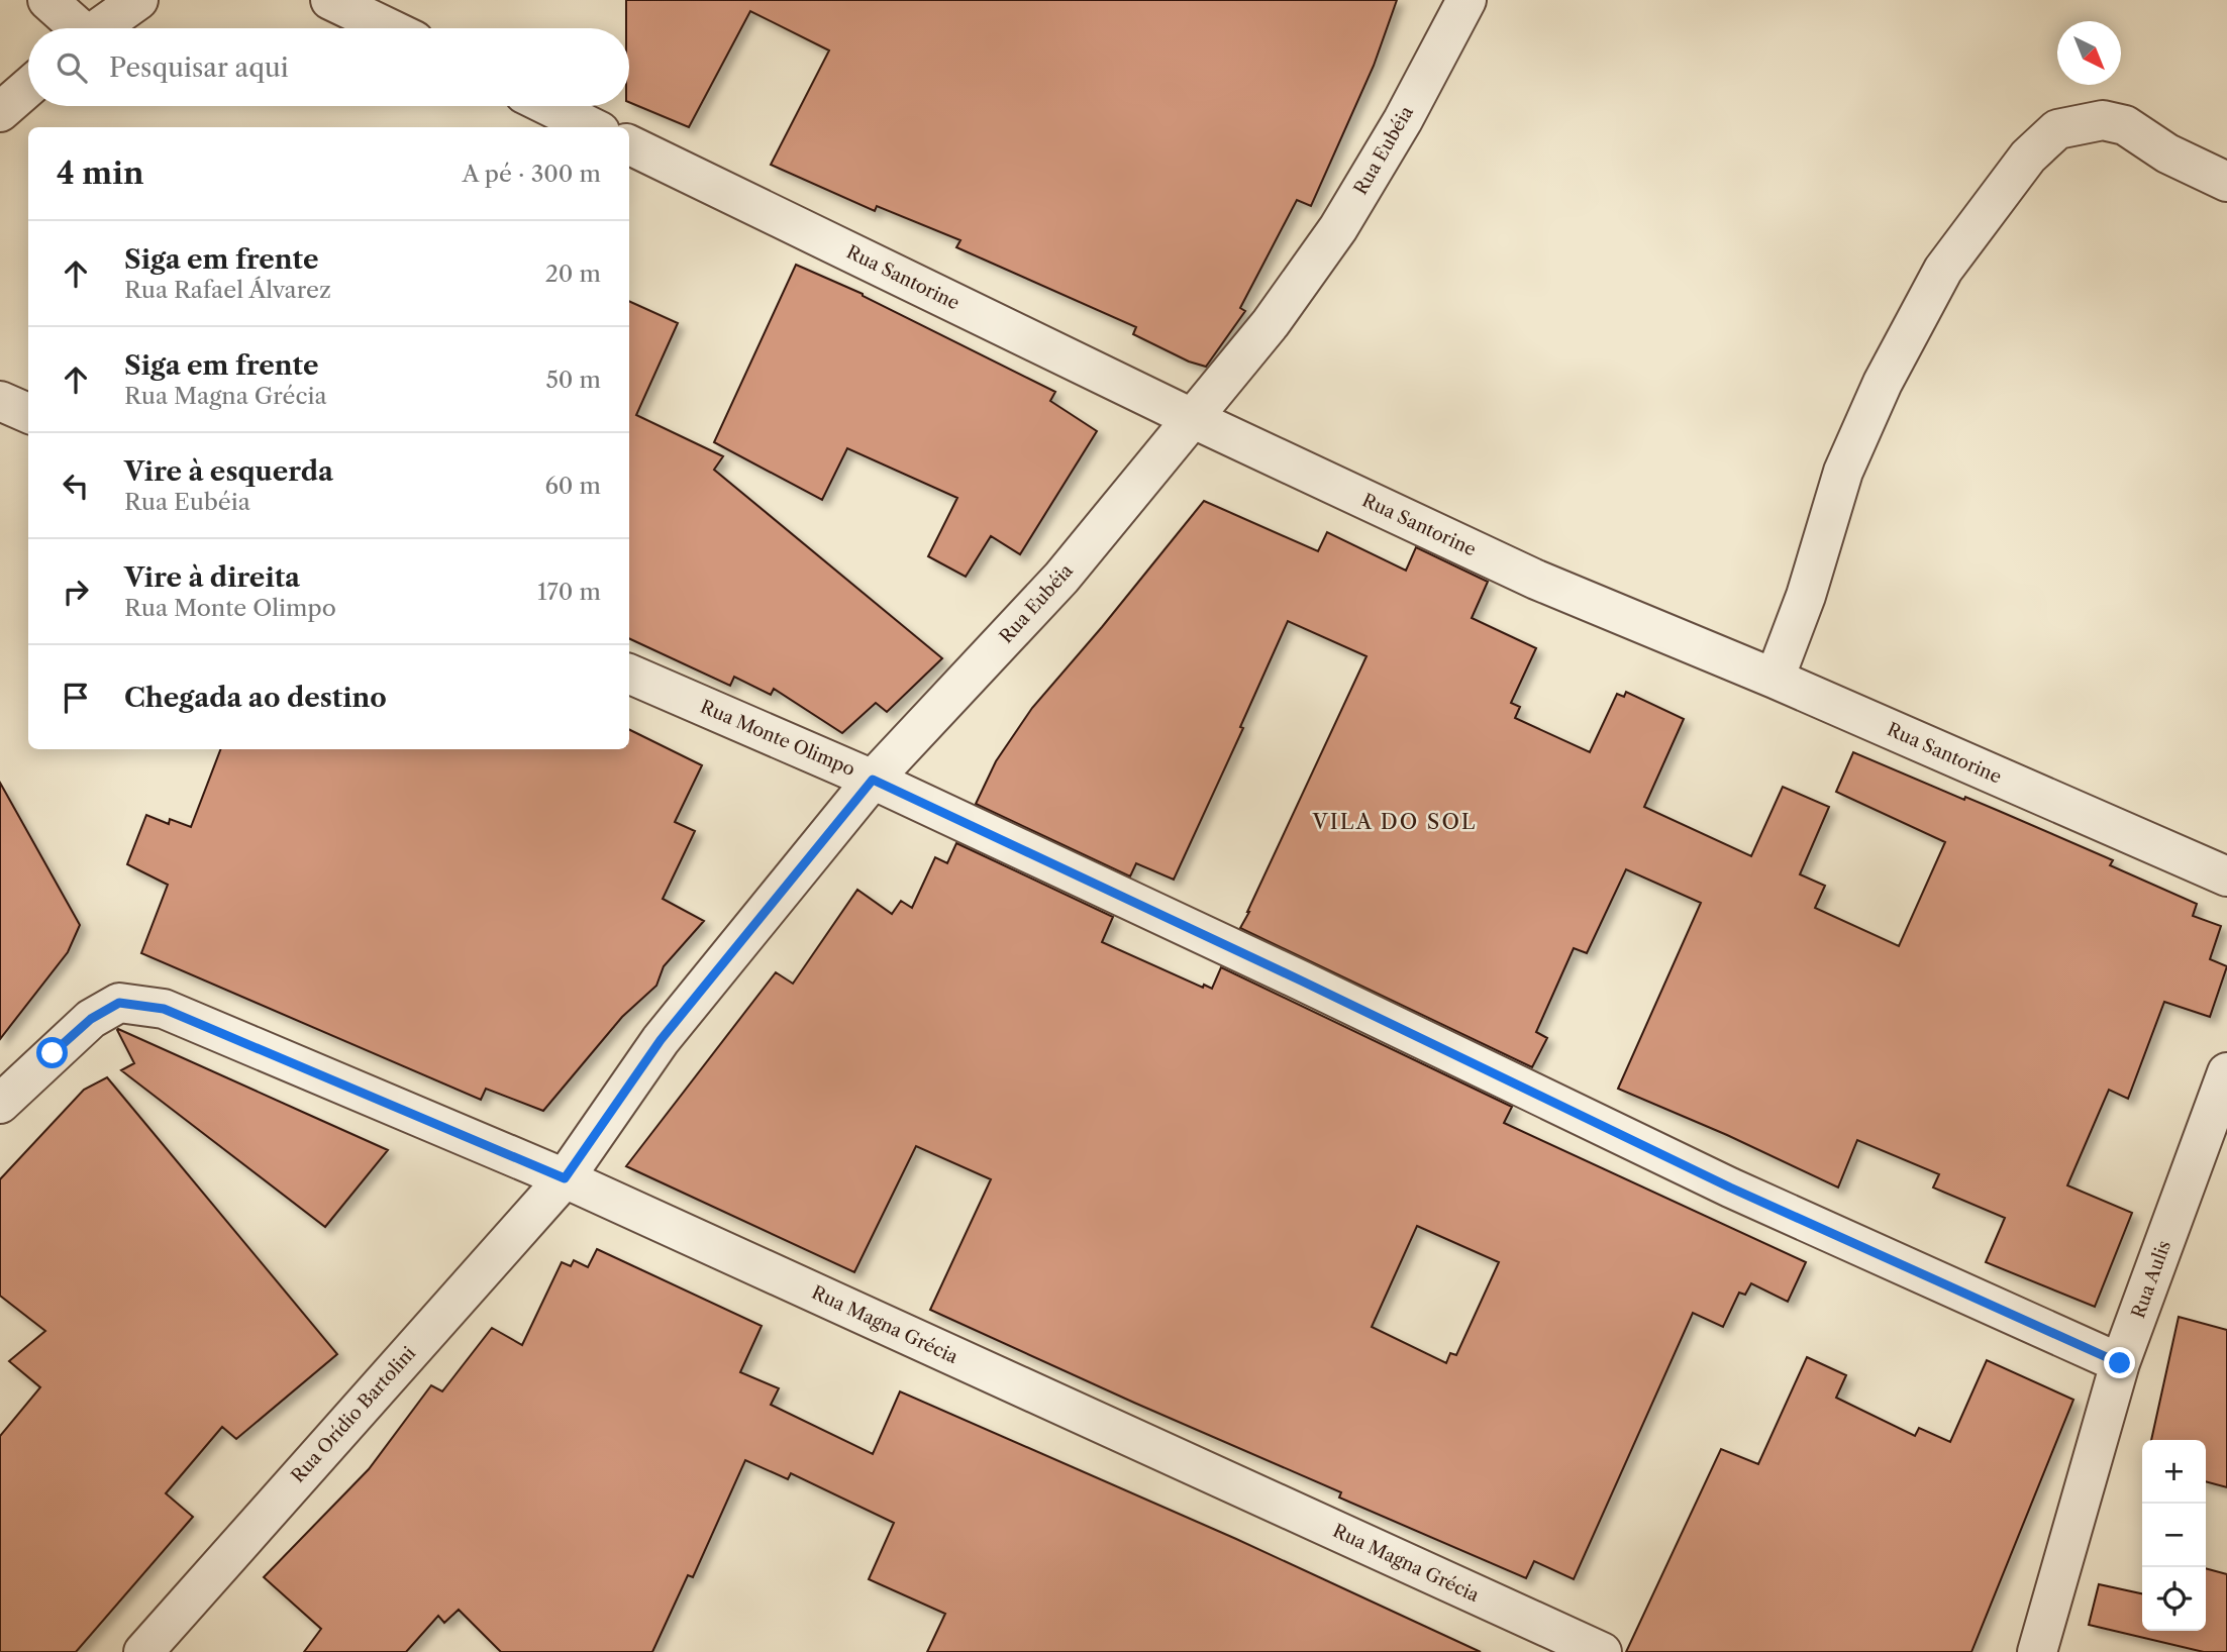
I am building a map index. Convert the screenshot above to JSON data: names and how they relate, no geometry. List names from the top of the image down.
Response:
{
  "streets": {
    "street": [
      "Rua Eubéia",
      "Rua Santorine",
      "Rua Monte Olimpo",
      "Rua Aulis",
      "Rua Magna Grécia",
      "Rua Orídio Bartolini"
    ]
  },
  "crossings": [
    ["Rua Eubéia", "Rua Santorine"],
    ["Rua Eubéia", "Rua Monte Olimpo"],
    ["Rua Eubéia", "Rua Magna Grécia"],
    ["Rua Eubéia", "Rua Orídio Bartolini"],
    ["Rua Monte Olimpo", "Rua Aulis"],
    ["Rua Magna Grécia", "Rua Orídio Bartolini"]
  ],
  "districts": ["VILA DO SOL"],
  "north": "bottom right",
  "page": {
    "search": "Pesquisar aqui",
    "heading": ["4 min", "A pé · 300 m"],
    "list": [
      ["Siga em frente", "Rua Rafael Álvarez", "20 m"],
      ["Siga em frente", "Rua Magna Grécia", "50 m"],
      ["Vire à esquerda", "Rua Eubéia", "60 m"],
      ["Vire à direita", "Rua Monte Olimpo", "170 m"],
      "Chegada ao destino"
    ],
    "map_buttons": ["+", "−"]
  }
}
